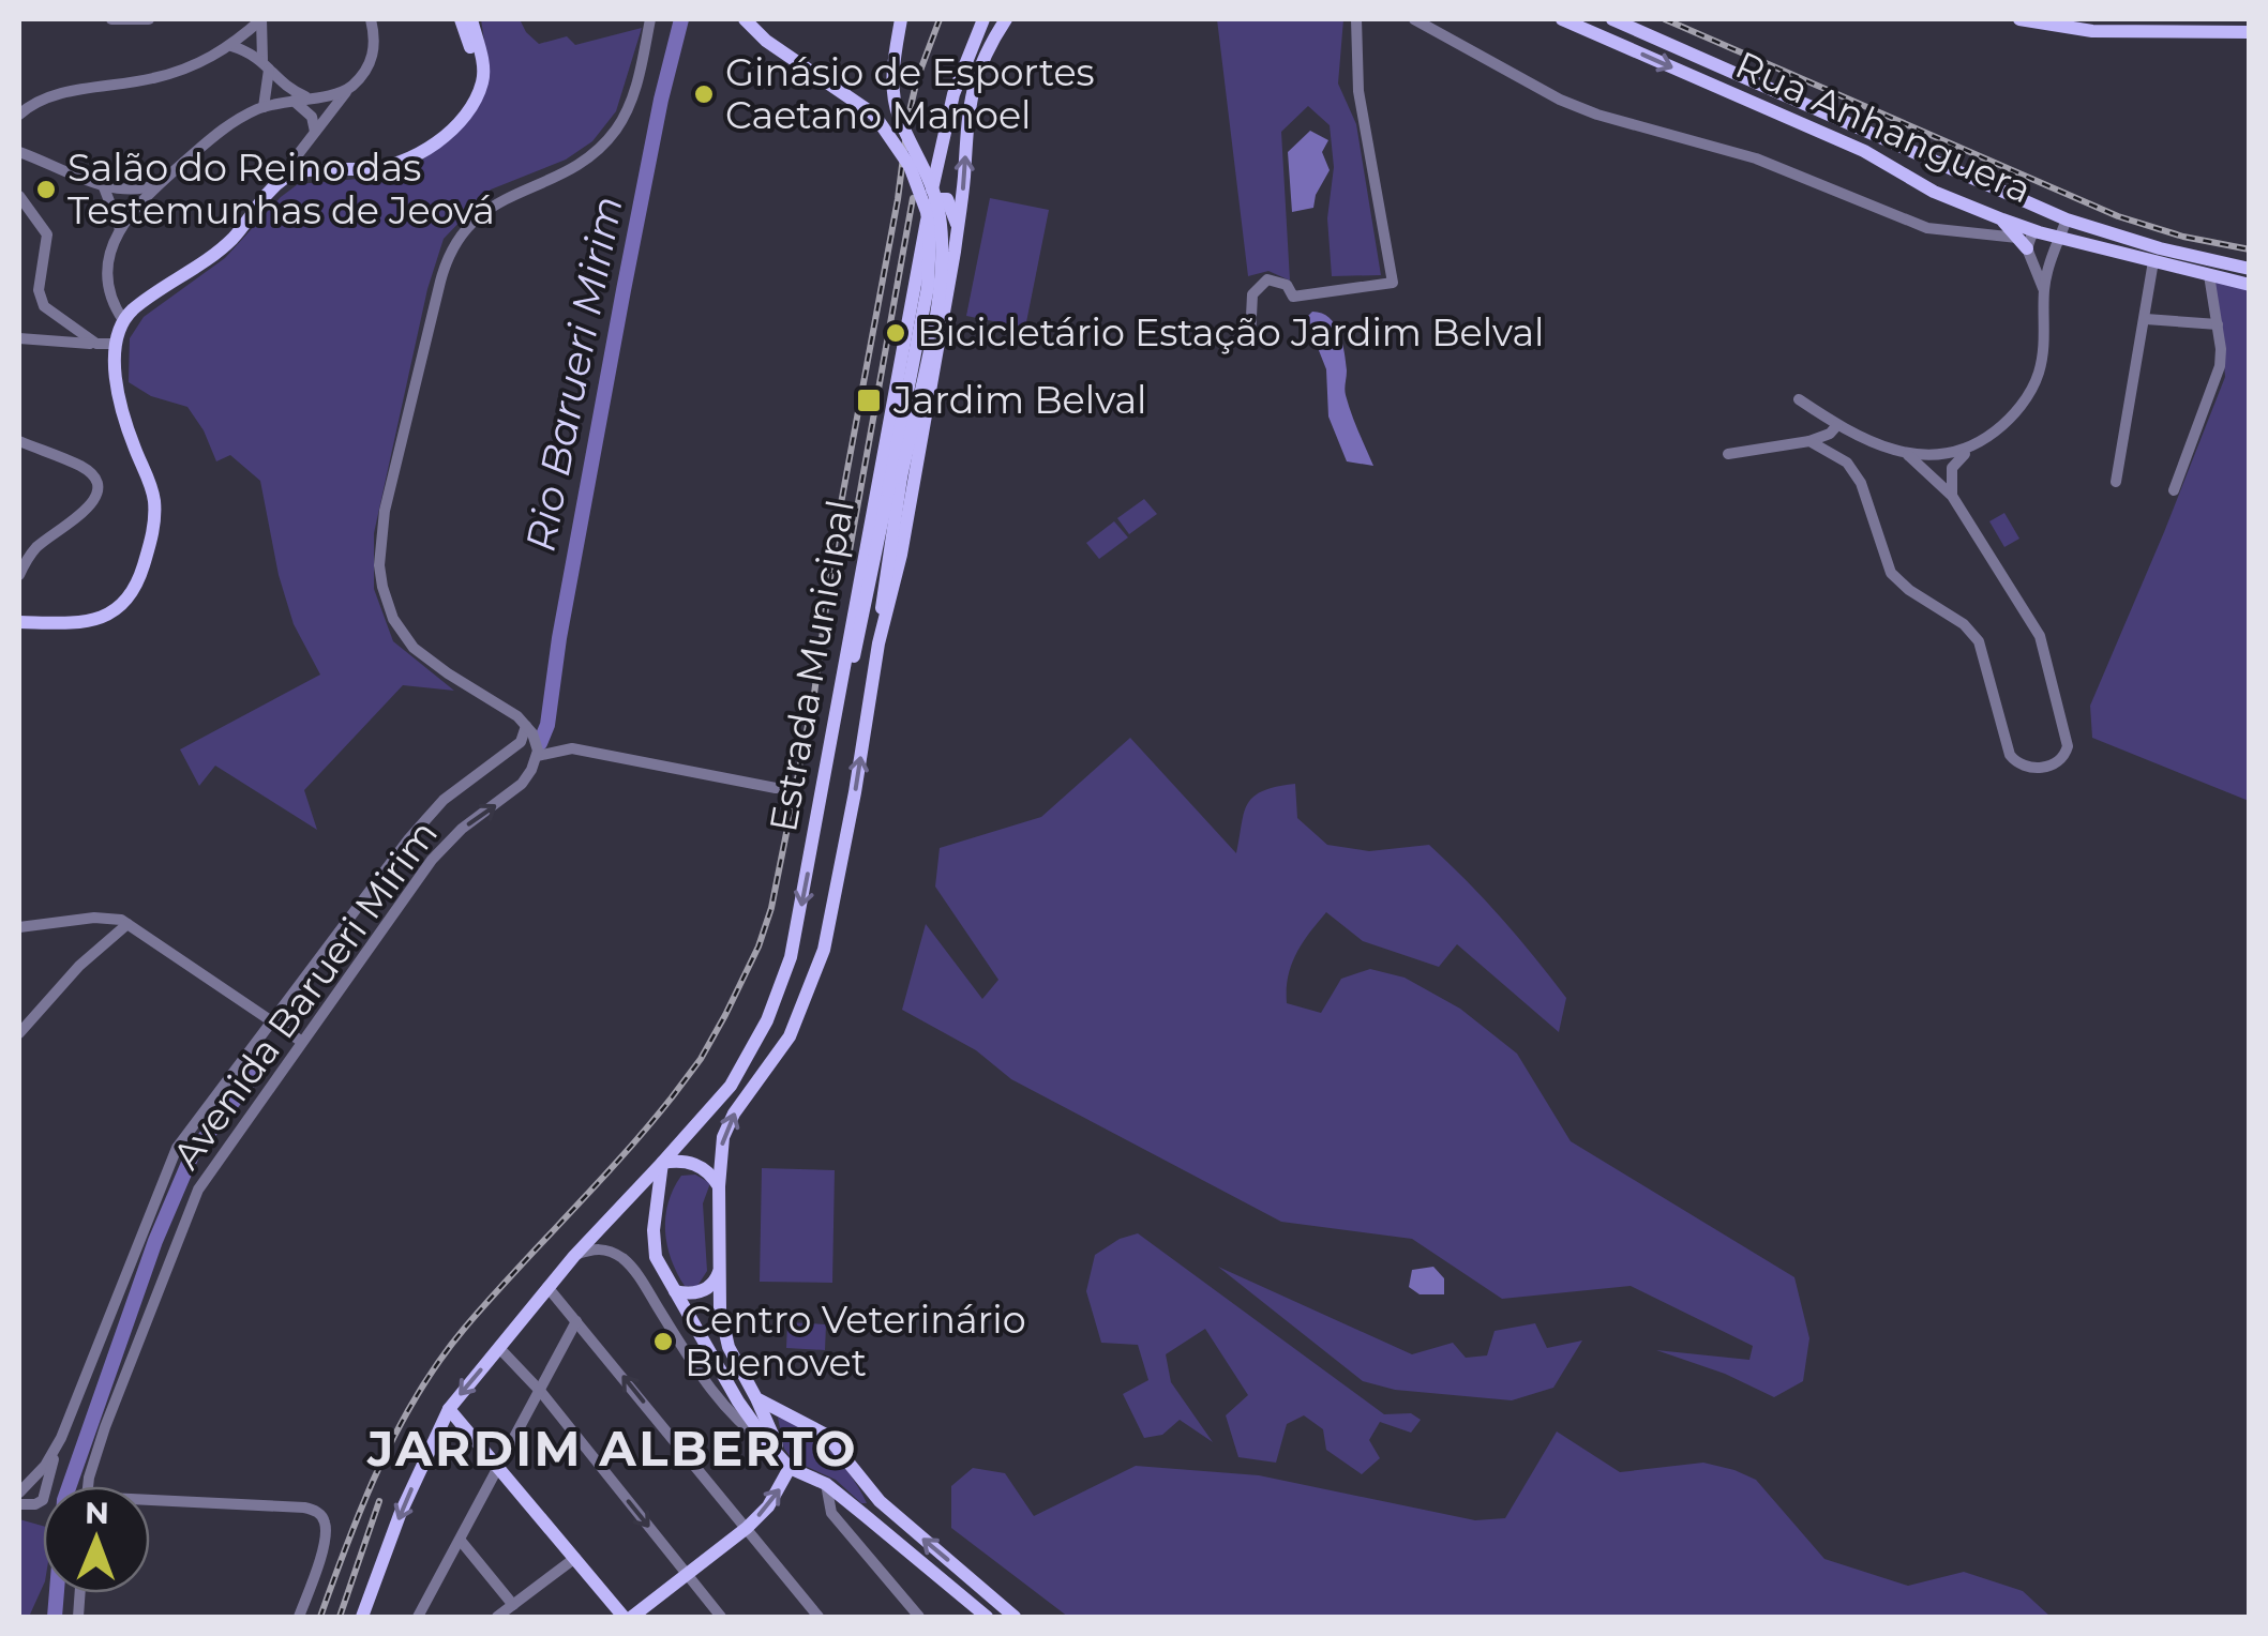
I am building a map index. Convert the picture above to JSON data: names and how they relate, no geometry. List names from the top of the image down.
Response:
{
  "streets": {
    "main road": ["Rua Anhanguera", "Estrada Municipal"],
    "street": ["Avenida Barueri Mirim"]
  },
  "districts": ["JARDIM ALBERTO"],
  "water": ["Rio Barueri Mirim"],
  "places": {
    "other": [
      "Ginásio de Esportes Caetano Manoel",
      "Salão do Reino das Testemunhas de Jeová",
      "Bicicletário Estação Jardim Belval",
      "Centro Veterinário Buenovet"
    ],
    "transit": ["Jardim Belval"]
  },
  "north": "top"
}
